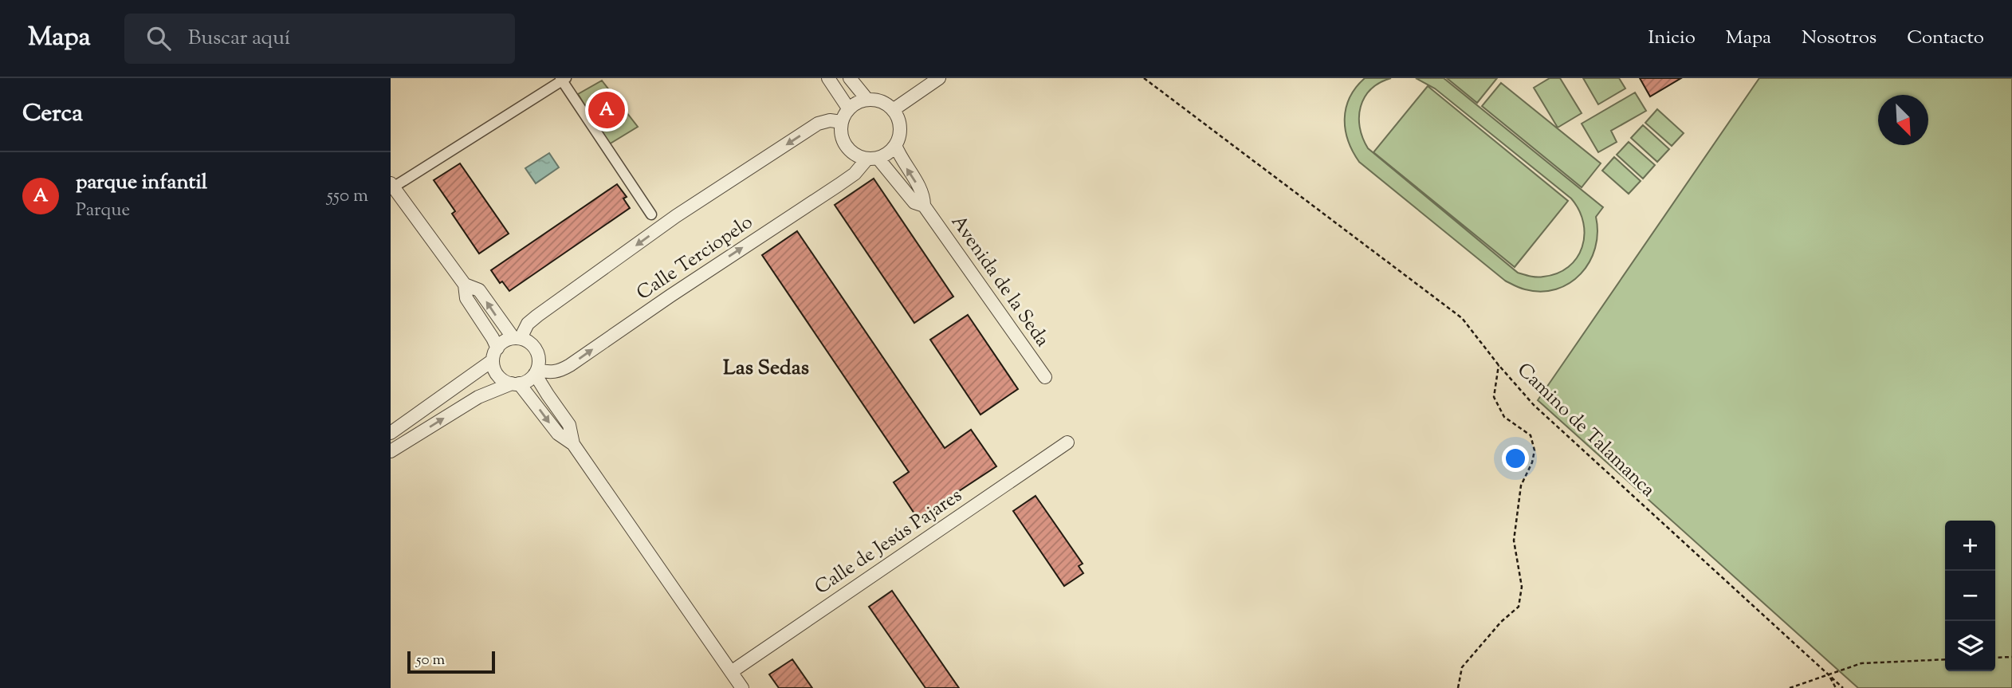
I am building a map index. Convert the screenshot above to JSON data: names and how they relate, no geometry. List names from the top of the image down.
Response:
{
  "streets": {
    "street": ["Calle Terciopelo", "Avenida de la Seda", "Calle de Jesús Pajares"],
    "path": ["Camino de Talamanca"]
  },
  "crossings": [
    ["Calle Terciopelo", "Avenida de la Seda"]
  ],
  "districts": ["Las Sedas"],
  "scale_bar": "50 m",
  "north": "bottom right",
  "page": {
    "header": "Mapa",
    "search": "Buscar aquí",
    "nav": [
      "Inicio",
      "Mapa",
      "Nosotros",
      "Contacto"
    ],
    "heading": "Cerca",
    "pins": "A",
    "list": [
      {
        "mark": "A",
        "name": "parque infantil",
        "note": "Parque",
        "value": "550 m"
      }
    ],
    "map_buttons": ["+", "−"],
    "scale": "50 m"
  }
}
